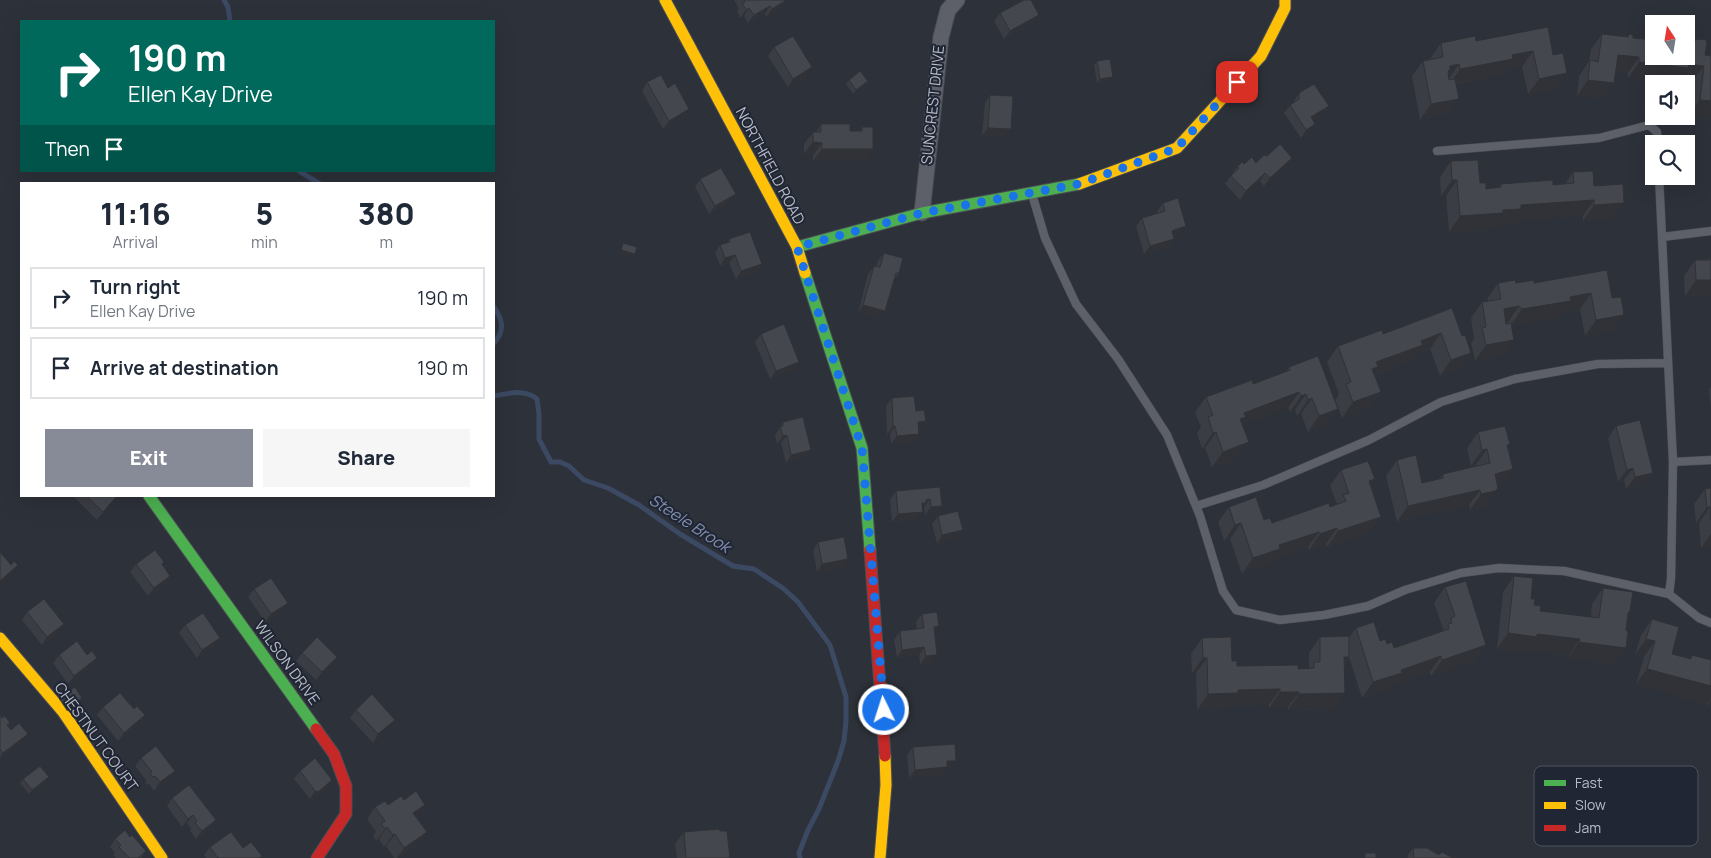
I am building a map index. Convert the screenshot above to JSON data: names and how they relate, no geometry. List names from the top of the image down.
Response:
{
  "streets": {
    "street": [
      "SUNCREST DRIVE",
      "NORTHFIELD ROAD",
      "WILSON DRIVE",
      "CHESTNUT COURT"
    ]
  },
  "water": ["Steele Brook"],
  "legend": ["Fast", "Slow", "Jam"],
  "north": "top",
  "page": {
    "turn": ["190 m", "Ellen Kay Drive"],
    "then": "Then",
    "eta": [
      "11:16",
      "Arrival",
      "5",
      "min",
      "380",
      "m"
    ],
    "list": [
      {
        "name": "Turn right",
        "note": "Ellen Kay Drive",
        "value": "190 m"
      },
      {
        "name": "Arrive at destination",
        "value": "190 m"
      }
    ],
    "buttons": ["Exit", "Share"]
  }
}
